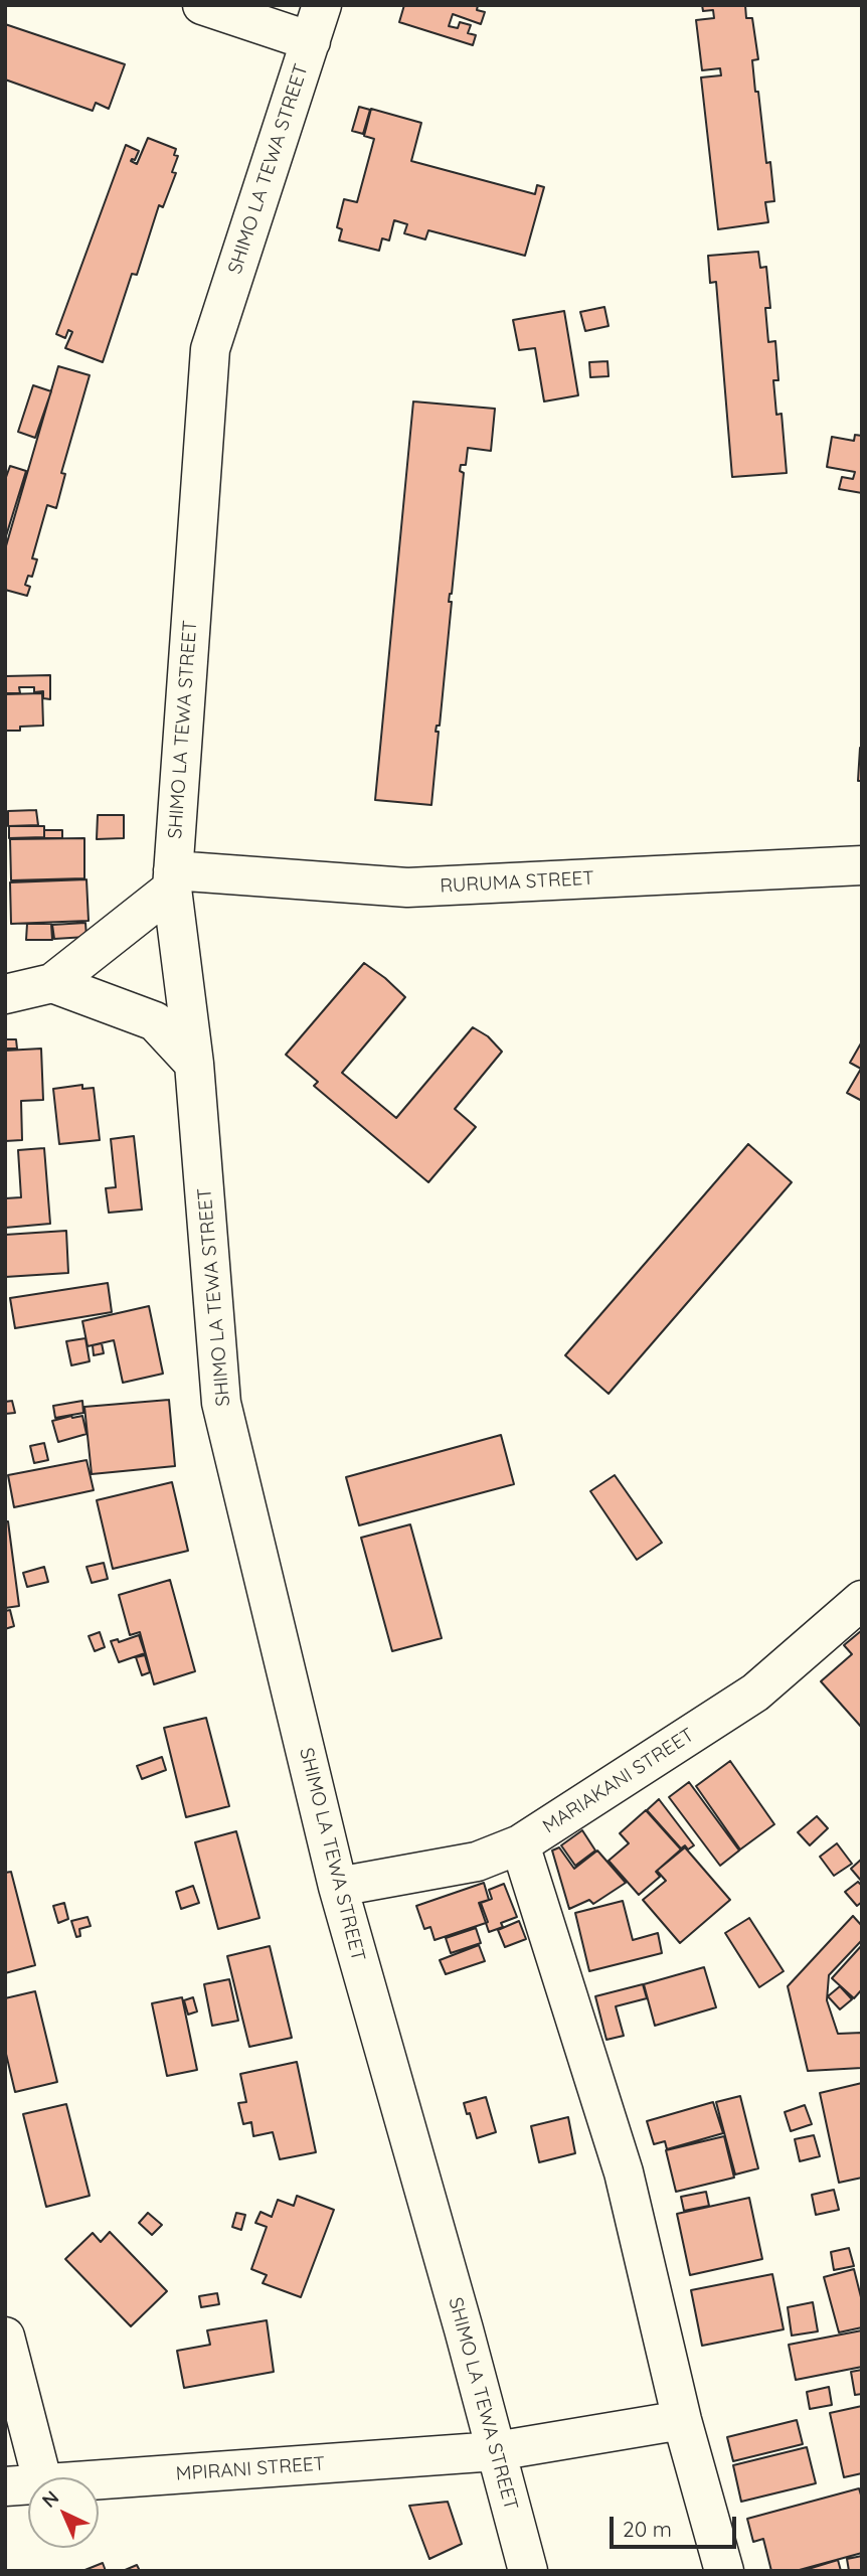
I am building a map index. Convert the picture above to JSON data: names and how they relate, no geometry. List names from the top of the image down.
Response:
{
  "streets": {
    "street": [
      "SHIMO LA TEWA STREET",
      "RURUMA STREET",
      "MARIAKANI STREET",
      "MPIRANI STREET"
    ]
  },
  "crossings": [
    ["SHIMO LA TEWA STREET", "RURUMA STREET"],
    ["SHIMO LA TEWA STREET", "MARIAKANI STREET"],
    ["SHIMO LA TEWA STREET", "MPIRANI STREET"]
  ],
  "scale_bar": "20 m",
  "north": "top left"
}
